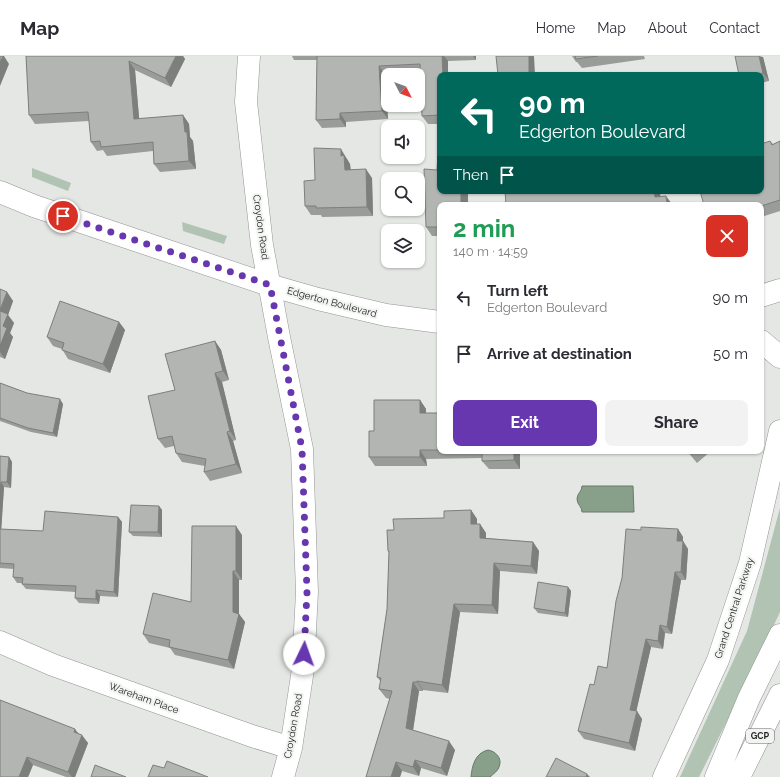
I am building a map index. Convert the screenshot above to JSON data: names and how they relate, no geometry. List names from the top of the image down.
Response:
{
  "streets": {
    "main road": [
      "Croydon Road",
      "Edgerton Boulevard",
      "Grand Central Parkway",
      "Wareham Place",
      "GCP"
    ]
  },
  "crossings": [
    ["Croydon Road", "Edgerton Boulevard"],
    ["Croydon Road", "Wareham Place"]
  ],
  "north": "bottom right",
  "page": {
    "header": "Map",
    "nav": [
      "Home",
      "Map",
      "About",
      "Contact"
    ],
    "turn": ["90 m", "Edgerton Boulevard"],
    "then": "Then",
    "heading": ["2 min", "140 m · 14:59"],
    "list": [
      {
        "name": "Turn left",
        "note": "Edgerton Boulevard",
        "value": "90 m"
      },
      {
        "name": "Arrive at destination",
        "value": "50 m"
      }
    ],
    "buttons": ["Exit", "Share"]
  }
}
